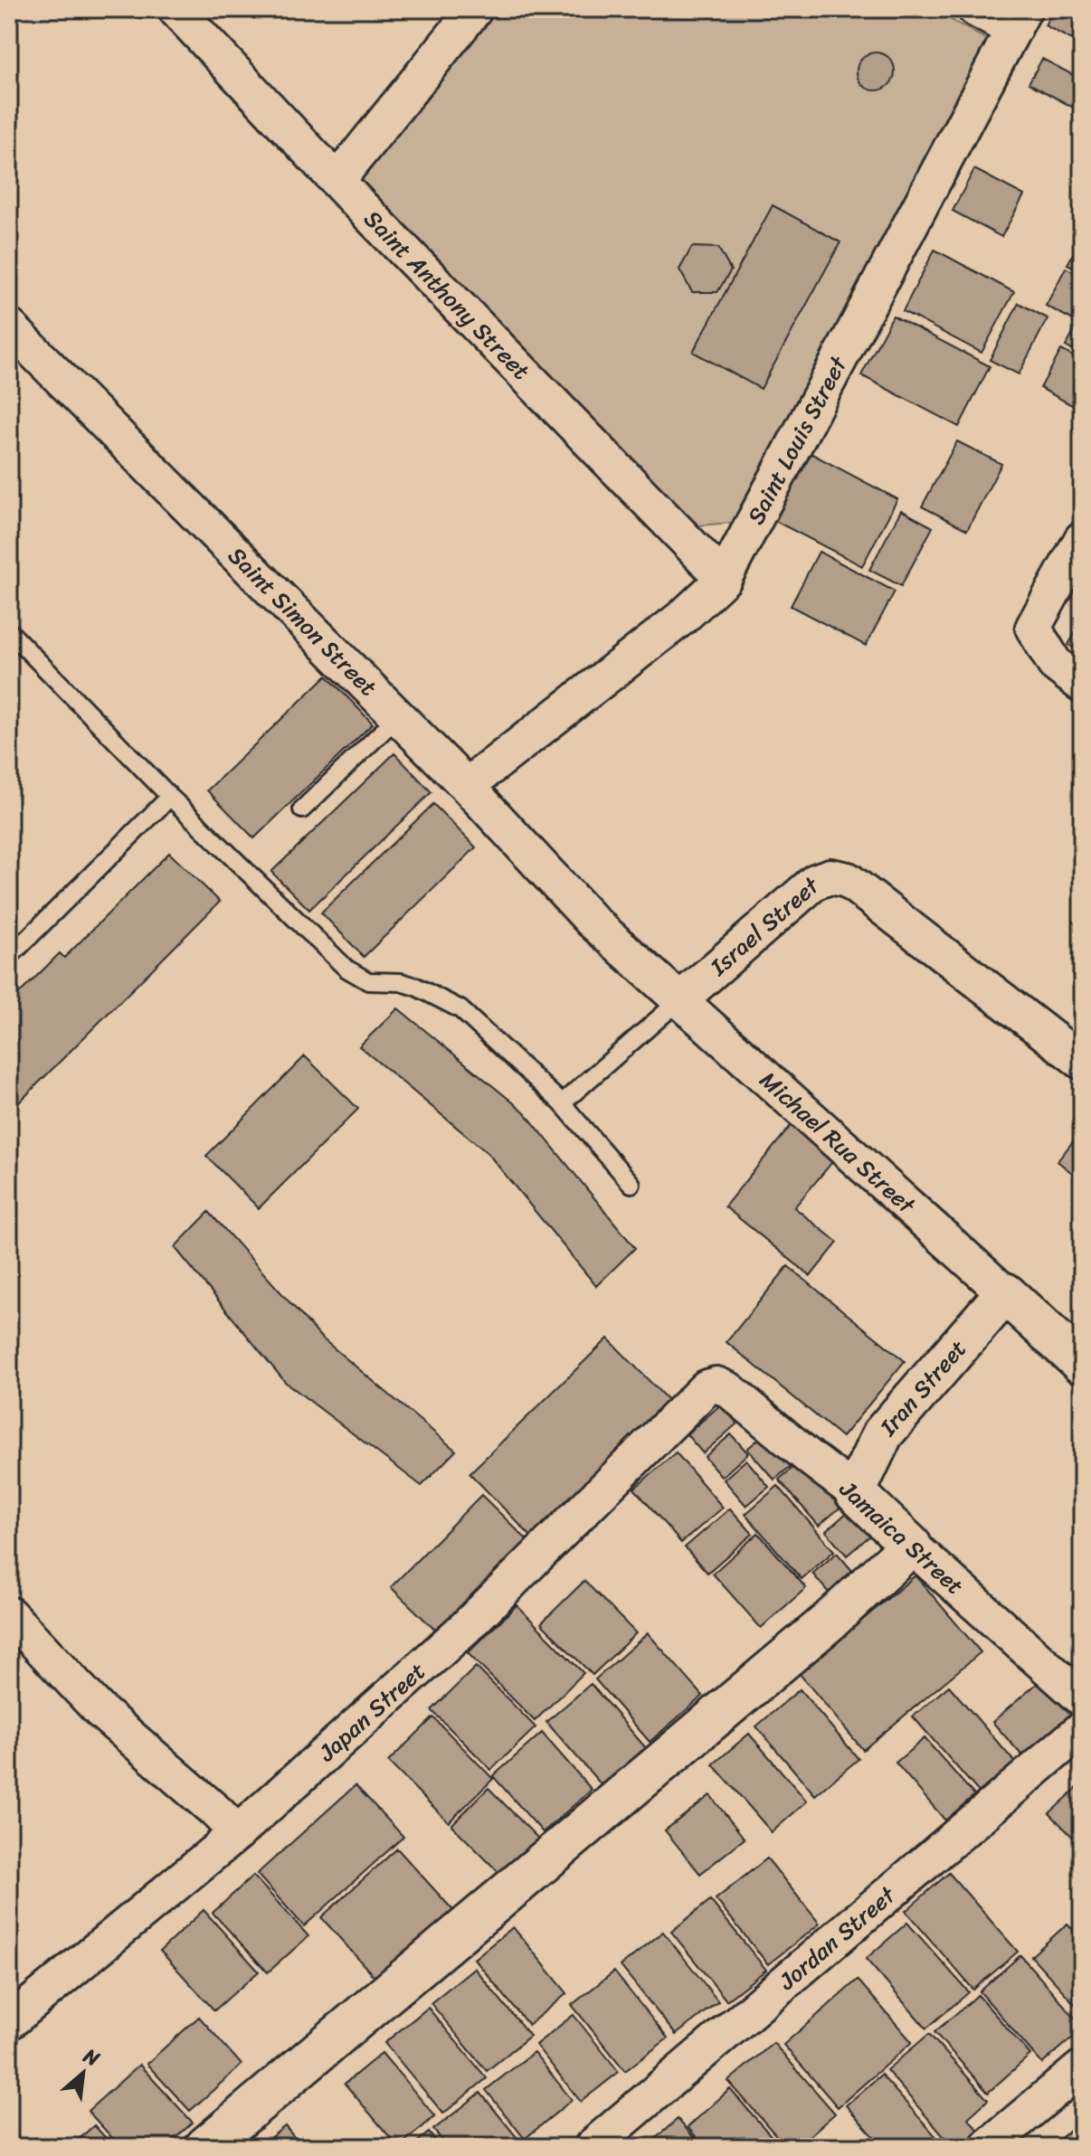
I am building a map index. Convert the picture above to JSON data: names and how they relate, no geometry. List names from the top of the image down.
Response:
{
  "streets": {
    "main road": ["Michael Rua Street", "Iran Street", "Jamaica Street"],
    "street": [
      "Saint Anthony Street",
      "Saint Louis Street",
      "Saint Simon Street",
      "Israel Street",
      "Japan Street",
      "Jordan Street"
    ]
  },
  "crossings": [
    ["Saint Anthony Street", "Saint Louis Street"],
    ["Saint Louis Street", "Saint Simon Street"],
    ["Saint Simon Street", "Michael Rua Street"],
    ["Israel Street", "Michael Rua Street"],
    ["Michael Rua Street", "Iran Street"],
    ["Iran Street", "Jamaica Street"],
    ["Jamaica Street", "Japan Street"]
  ],
  "north": "top right"
}
